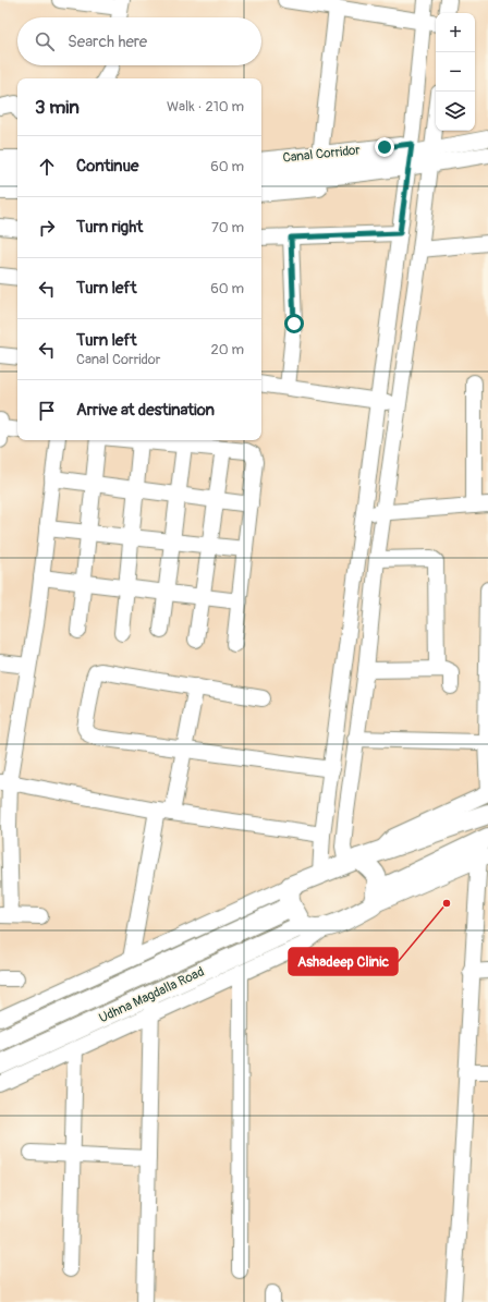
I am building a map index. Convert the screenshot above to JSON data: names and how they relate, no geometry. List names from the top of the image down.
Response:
{
  "streets": {
    "main road": ["Udhna Magdalla Road"],
    "street": ["Canal Corridor"]
  },
  "places": ["Ashadeep Clinic"],
  "page": {
    "map_buttons": ["+", "−"],
    "search": "Search here",
    "heading": ["3 min", "Walk · 210 m"],
    "list": [
      ["Continue", "60 m"],
      ["Turn right", "70 m"],
      ["Turn left", "60 m"],
      ["Turn left", "Canal Corridor", "20 m"],
      "Arrive at destination"
    ]
  }
}
